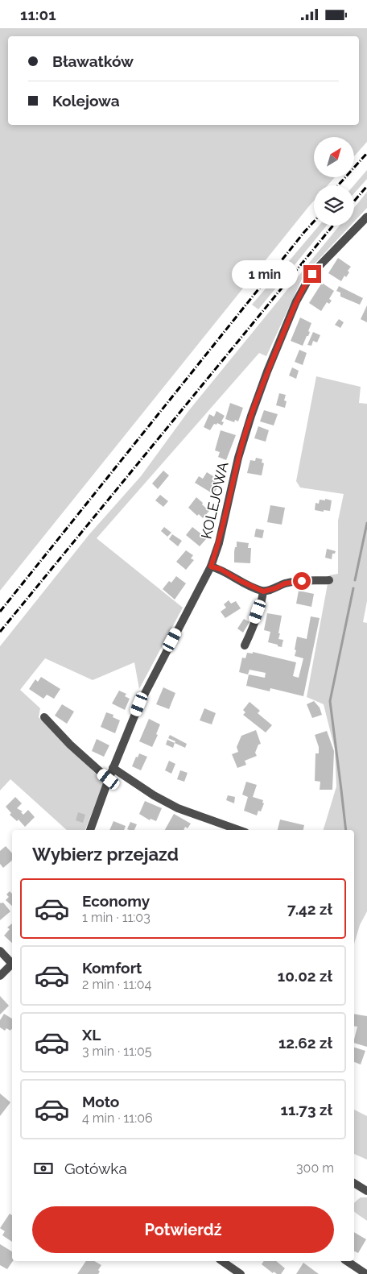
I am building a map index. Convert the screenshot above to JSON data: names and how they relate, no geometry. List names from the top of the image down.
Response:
{
  "streets": {
    "street": ["KOLEJOWA"]
  },
  "north": "top right",
  "page": {
    "status": "11:01",
    "banner": ["Bławatków", "Kolejowa"],
    "bubble": "1 min",
    "heading": "Wybierz przejazd",
    "list": [
      {
        "name": "Economy",
        "note": "1 min · 11:03",
        "value": "7.42 zł"
      },
      {
        "name": "Komfort",
        "note": "2 min · 11:04",
        "value": "10.02 zł"
      },
      {
        "name": "XL",
        "note": "3 min · 11:05",
        "value": "12.62 zł"
      },
      {
        "name": "Moto",
        "note": "4 min · 11:06",
        "value": "11.73 zł"
      }
    ],
    "pay": ["Gotówka", "300 m"],
    "buttons": "Potwierdź"
  }
}
